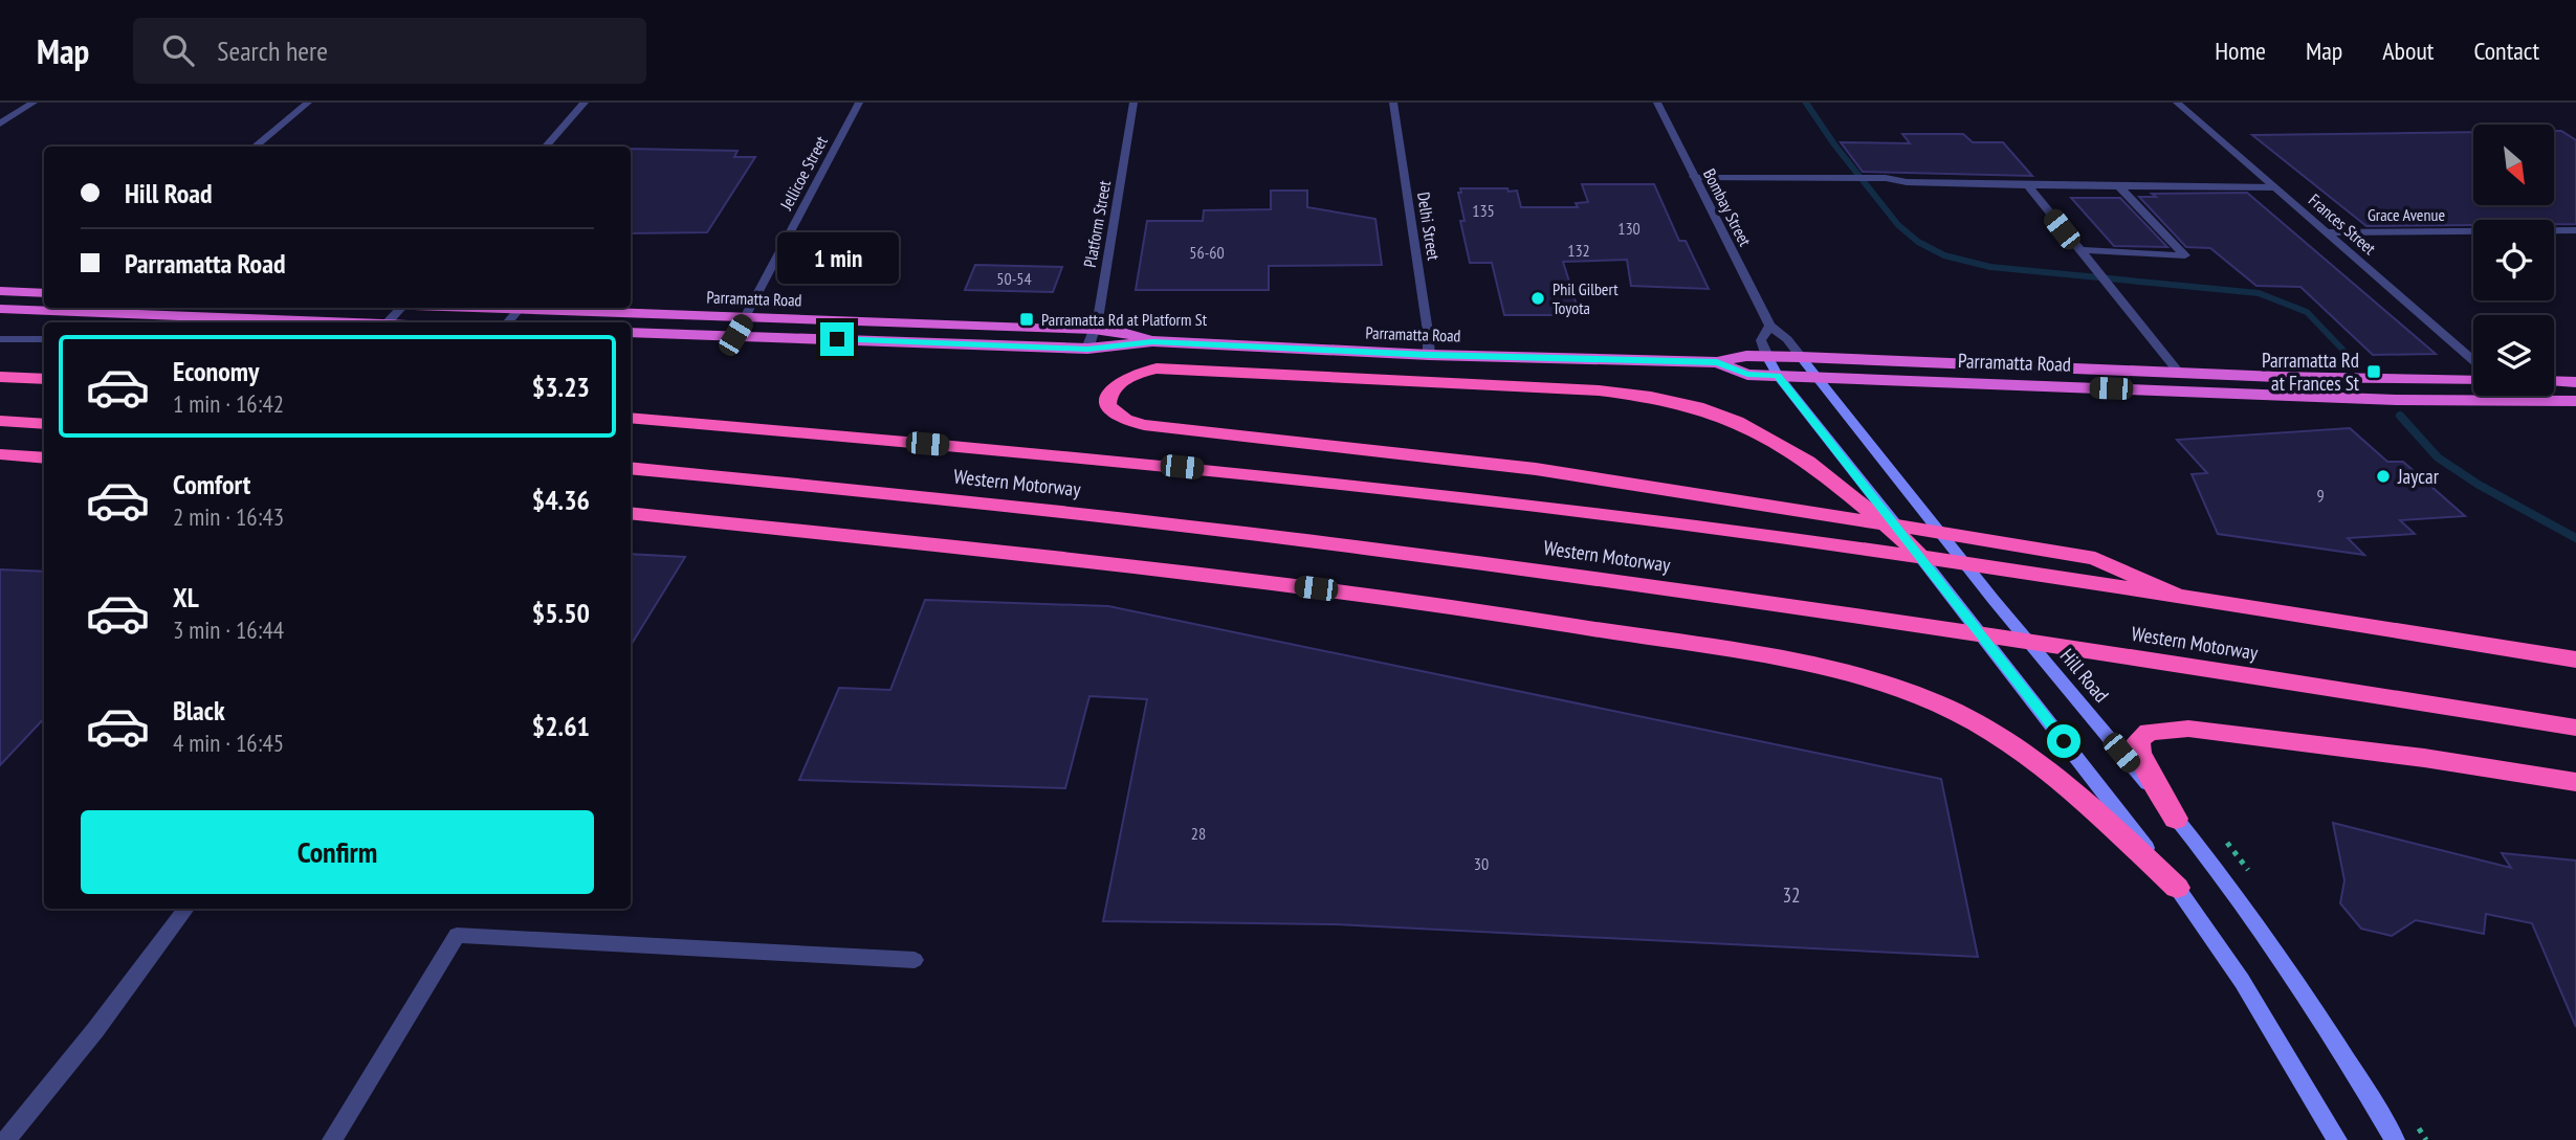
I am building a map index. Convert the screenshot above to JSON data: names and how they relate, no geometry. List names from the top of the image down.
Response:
{
  "streets": {
    "highway": ["Parramatta Road", "Western Motorway"],
    "main road": ["Hill Road"],
    "street": [
      "Jellicoe Street",
      "Bombay Street",
      "Grace Avenue",
      "Platform Street",
      "Frances Street",
      "Delhi Street"
    ]
  },
  "crossings": [
    ["Jellicoe Street", "Parramatta Road"],
    ["Bombay Street", "Parramatta Road"],
    ["Bombay Street", "Hill Road"],
    ["Grace Avenue", "Frances Street"],
    ["Platform Street", "Parramatta Road"],
    ["Delhi Street", "Parramatta Road"],
    ["Parramatta Road", "Hill Road"]
  ],
  "places": {
    "other": ["Phil Gilbert Toyota", "Jaycar"],
    "transit": ["Parramatta Rd at Platform St", "Parramatta Rd at Frances St"]
  },
  "house_numbers": [
    "135",
    "130",
    "132",
    "56-60",
    "50-54",
    "9",
    "28",
    "30",
    "32"
  ],
  "north": "bottom right",
  "page": {
    "header": "Map",
    "search": "Search here",
    "nav": [
      "Home",
      "Map",
      "About",
      "Contact"
    ],
    "banner": ["Hill Road", "Parramatta Road"],
    "bubble": "1 min",
    "list": [
      {
        "name": "Economy",
        "note": "1 min · 16:42",
        "value": "$3.23"
      },
      {
        "name": "Comfort",
        "note": "2 min · 16:43",
        "value": "$4.36"
      },
      {
        "name": "XL",
        "note": "3 min · 16:44",
        "value": "$5.50"
      },
      {
        "name": "Black",
        "note": "4 min · 16:45",
        "value": "$2.61"
      }
    ],
    "buttons": "Confirm"
  }
}
